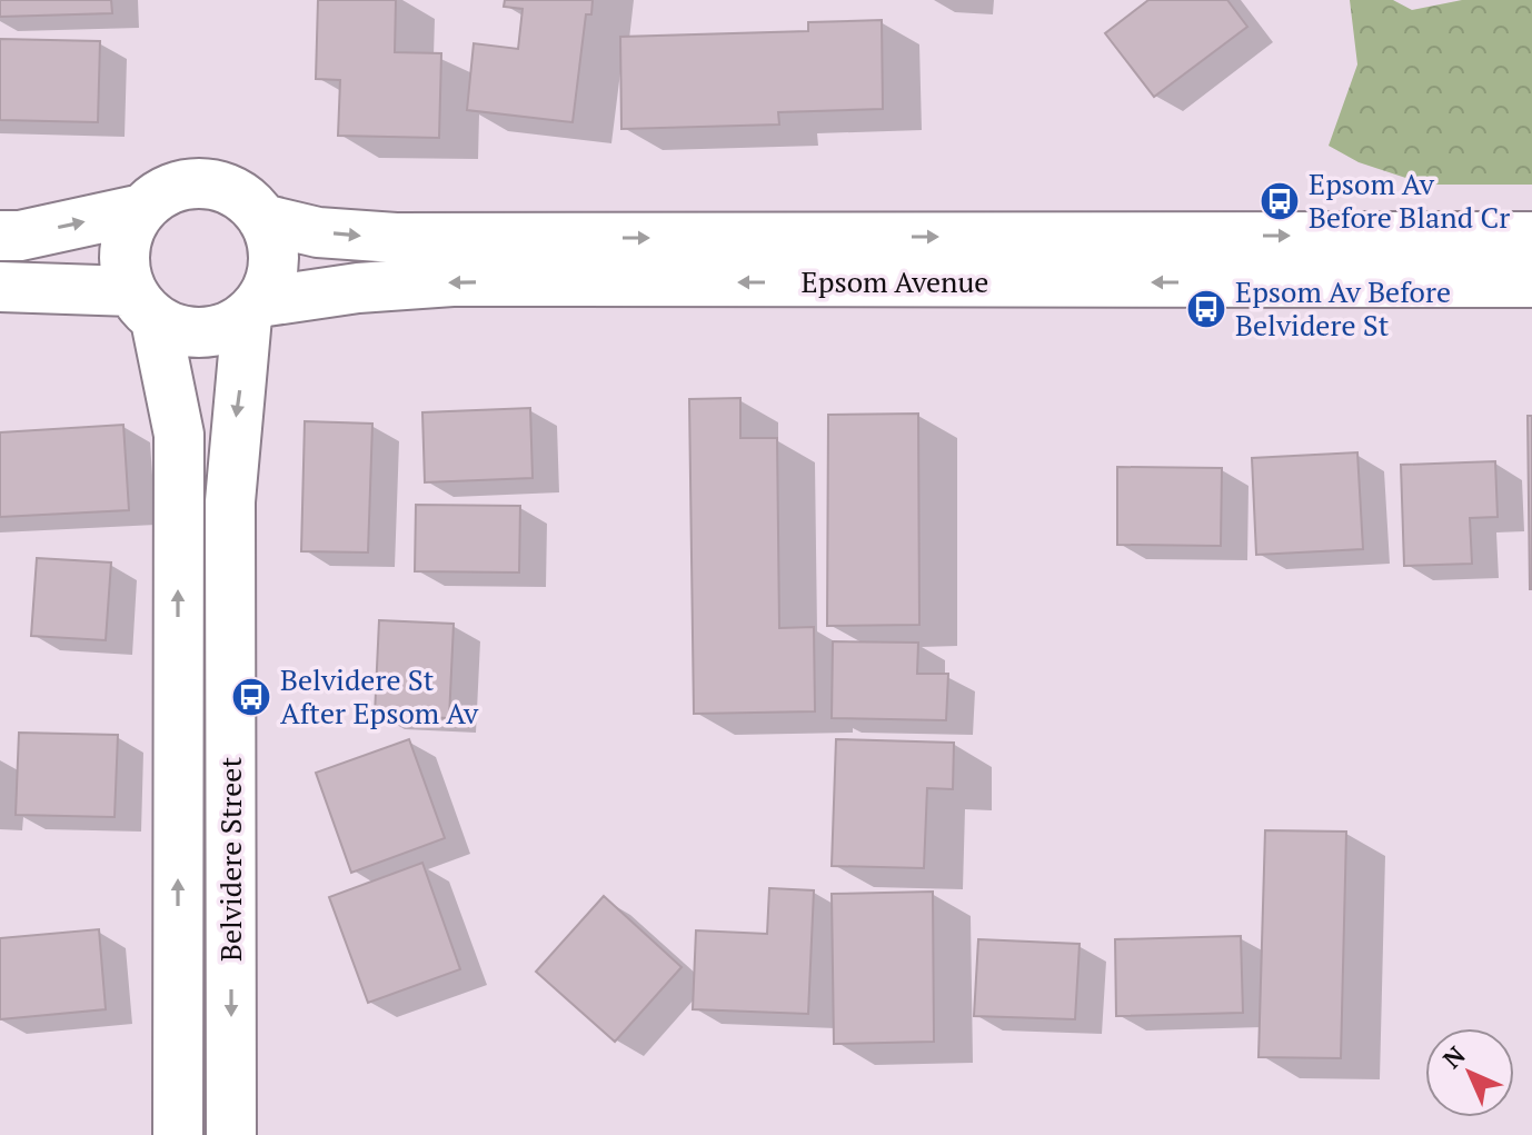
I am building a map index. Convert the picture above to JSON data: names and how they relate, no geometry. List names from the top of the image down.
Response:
{
  "streets": {
    "street": ["Epsom Avenue", "Belvidere Street"]
  },
  "crossings": [
    ["Epsom Avenue", "Belvidere Street"]
  ],
  "places": {
    "bus stop": ["Epsom Av Before Bland Cr", "Epsom Av Before Belvidere St", "Belvidere St After Epsom Av"]
  },
  "north": "top left"
}
